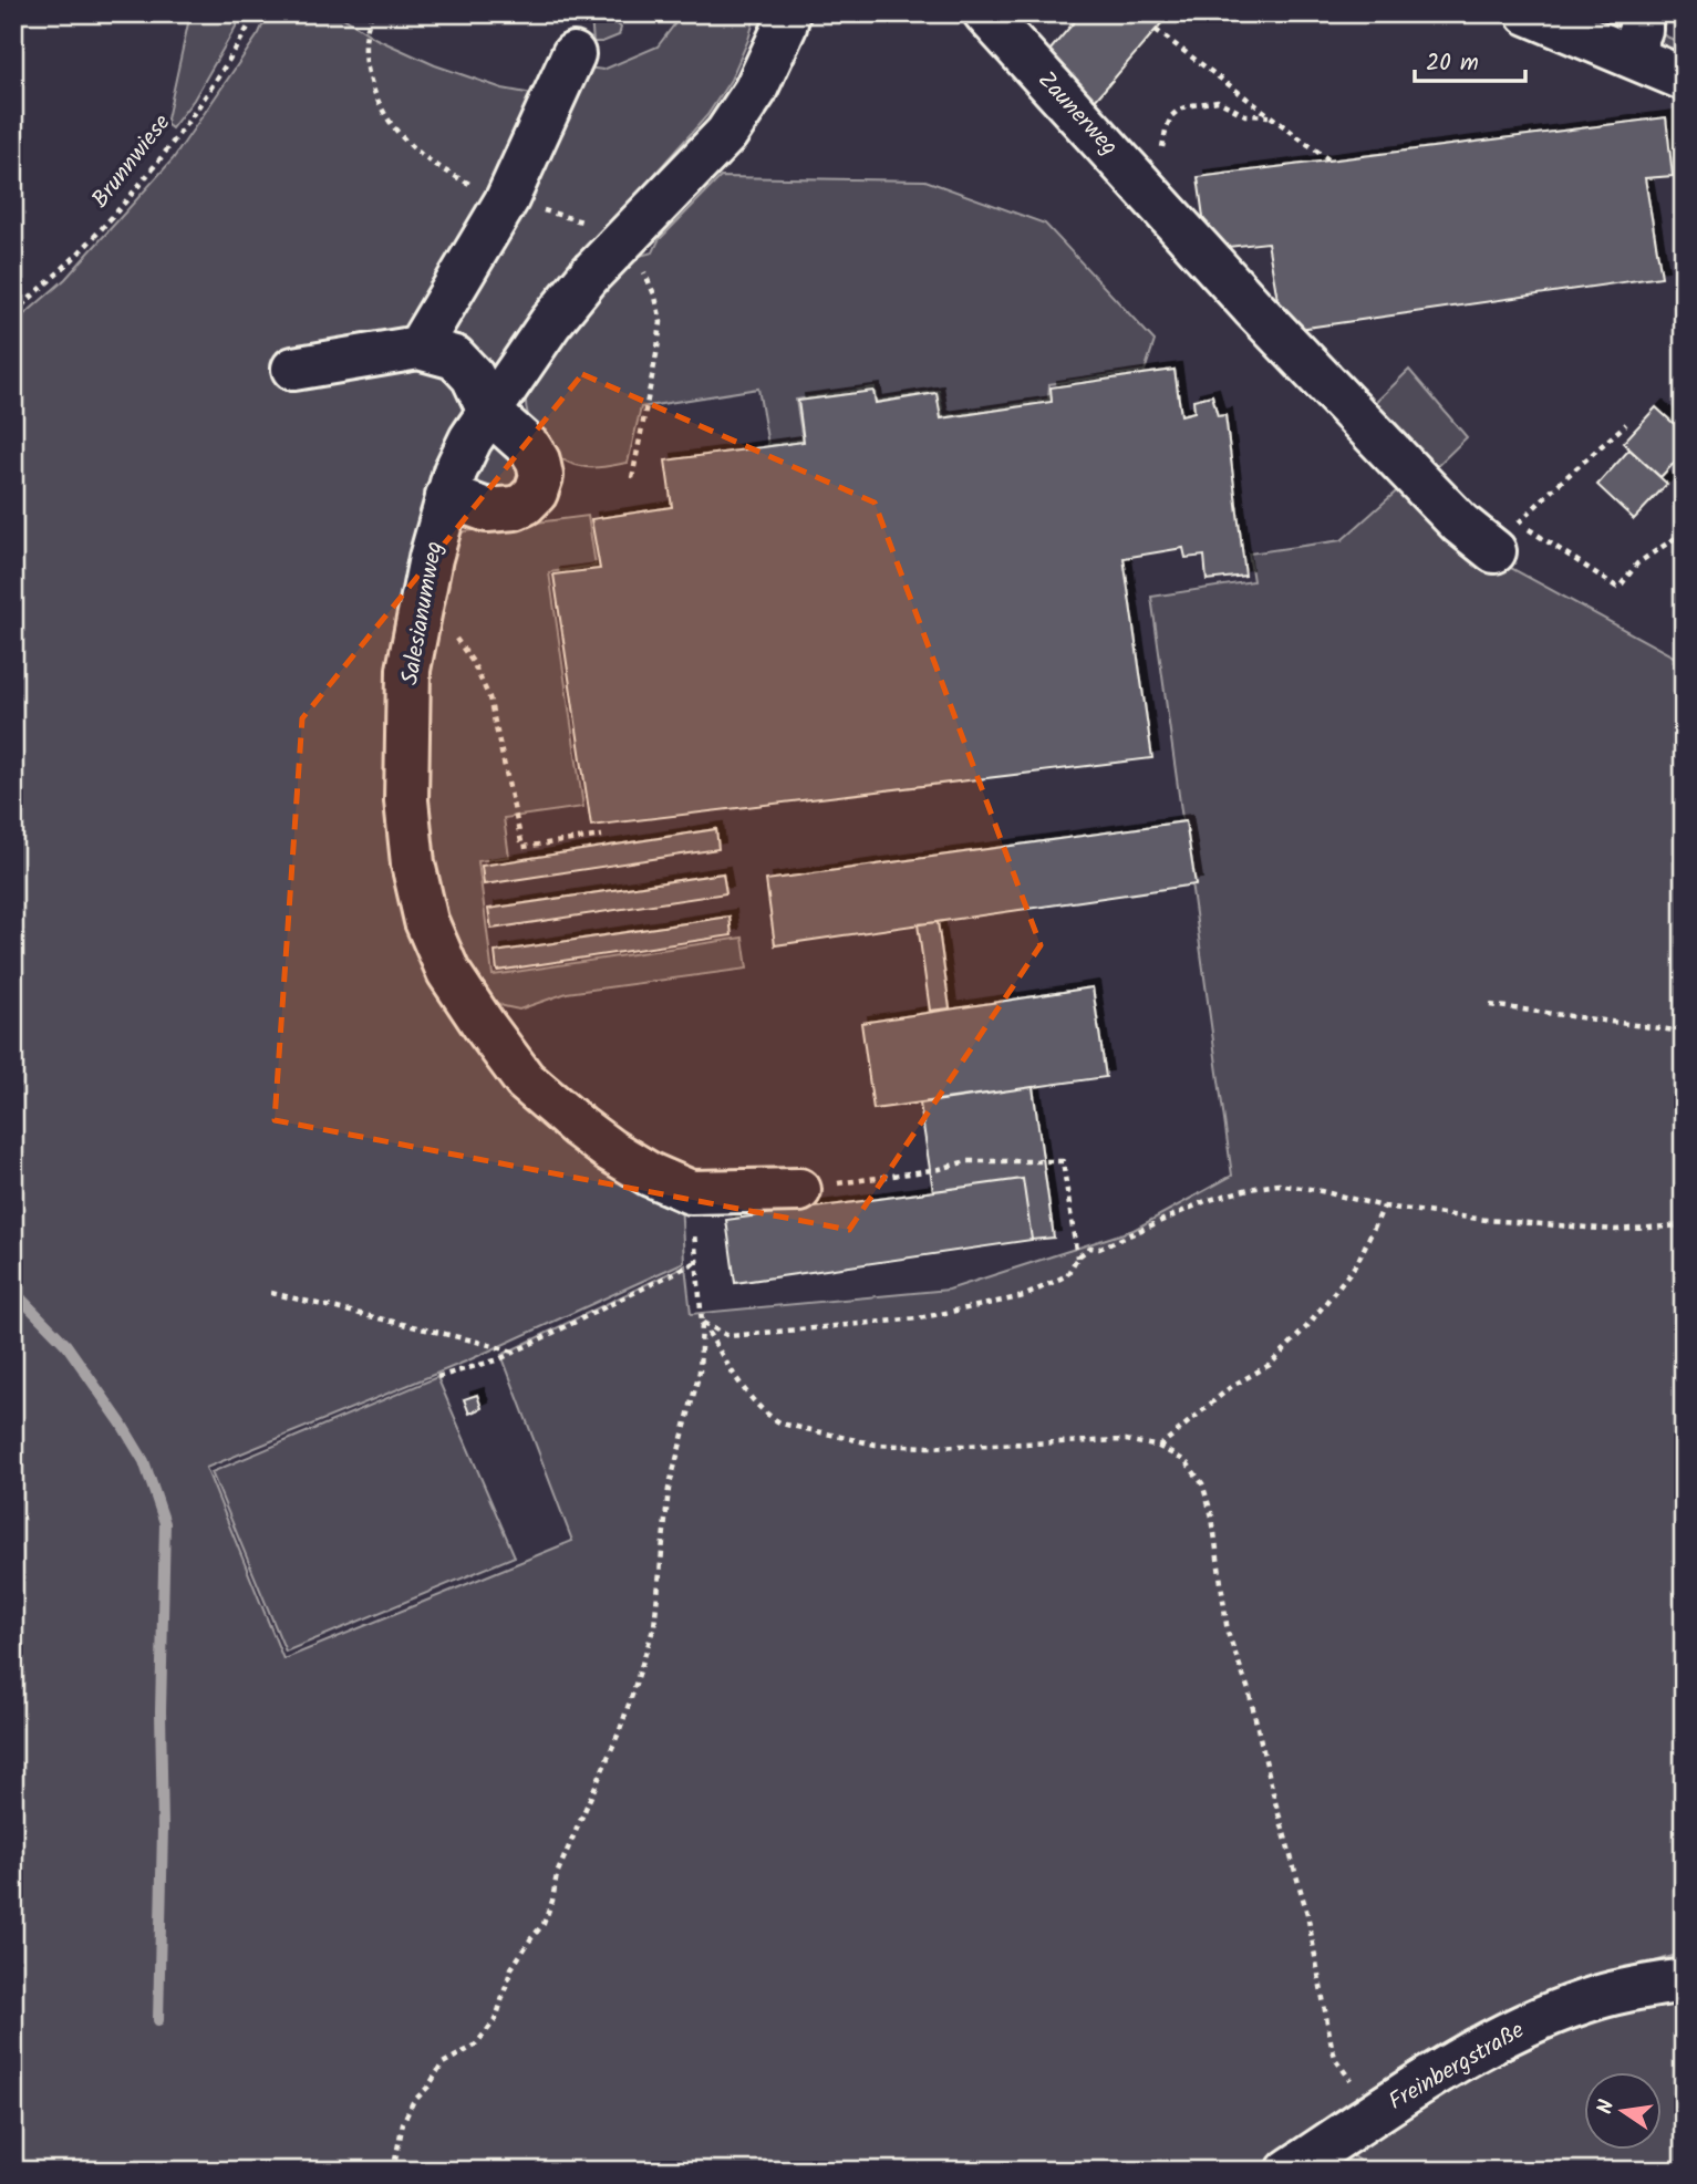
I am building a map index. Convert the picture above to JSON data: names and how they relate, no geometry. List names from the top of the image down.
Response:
{
  "streets": {
    "street": ["Zaunerweg", "Salesianumweg", "Freinbergstraße"],
    "path": ["Brunnwiese"]
  },
  "scale_bar": "20 m",
  "north": "left"
}
